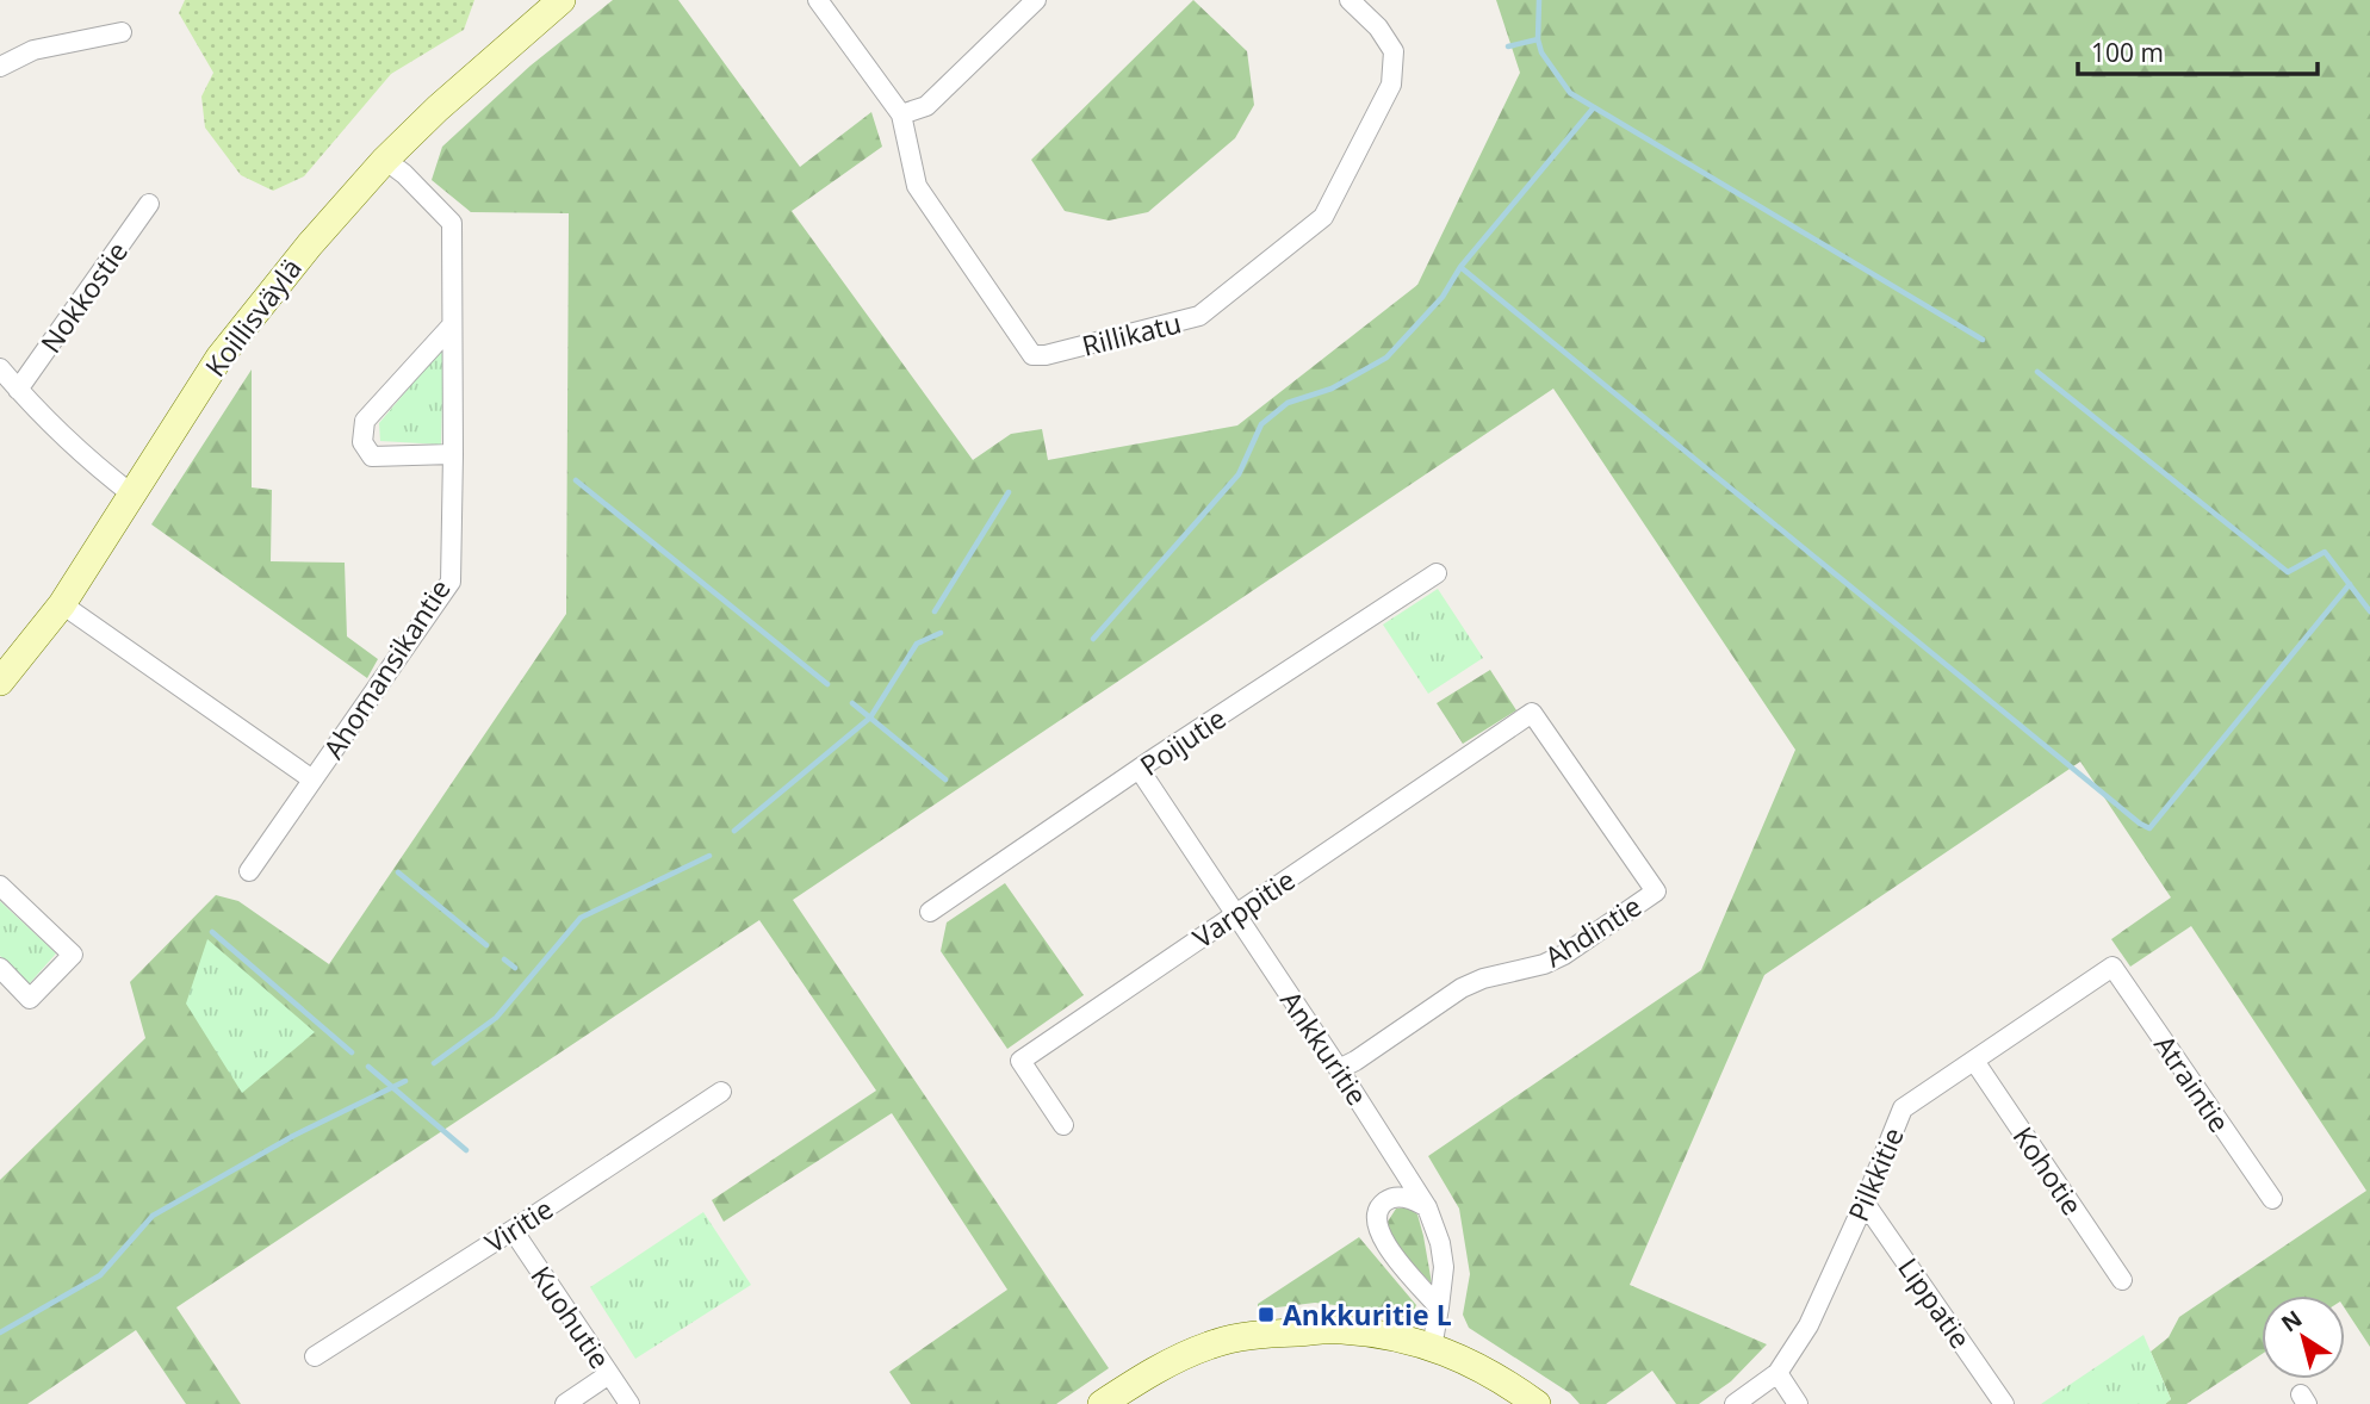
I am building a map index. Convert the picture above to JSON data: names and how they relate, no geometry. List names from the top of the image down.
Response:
{
  "streets": {
    "street": [
      "Nokkostie",
      "Koillisväylä",
      "Rillikatu",
      "Ahomansikantie",
      "Poijutie",
      "Varppitie",
      "Ahdintie",
      "Ankkuritie",
      "Atraintie",
      "Kohotie",
      "Pilkkitie",
      "Viritie",
      "Lippatie",
      "Kuohutie"
    ]
  },
  "crossings": [
    ["Koillisväylä", "Ahomansikantie"],
    ["Poijutie", "Ankkuritie"],
    ["Varppitie", "Ahdintie"],
    ["Varppitie", "Ankkuritie"],
    ["Ahdintie", "Ankkuritie"],
    ["Atraintie", "Pilkkitie"],
    ["Kohotie", "Pilkkitie"],
    ["Pilkkitie", "Lippatie"],
    ["Viritie", "Kuohutie"]
  ],
  "places": {
    "transit": ["Ankkuritie L"]
  },
  "scale_bar": "100 m",
  "north": "top left"
}
